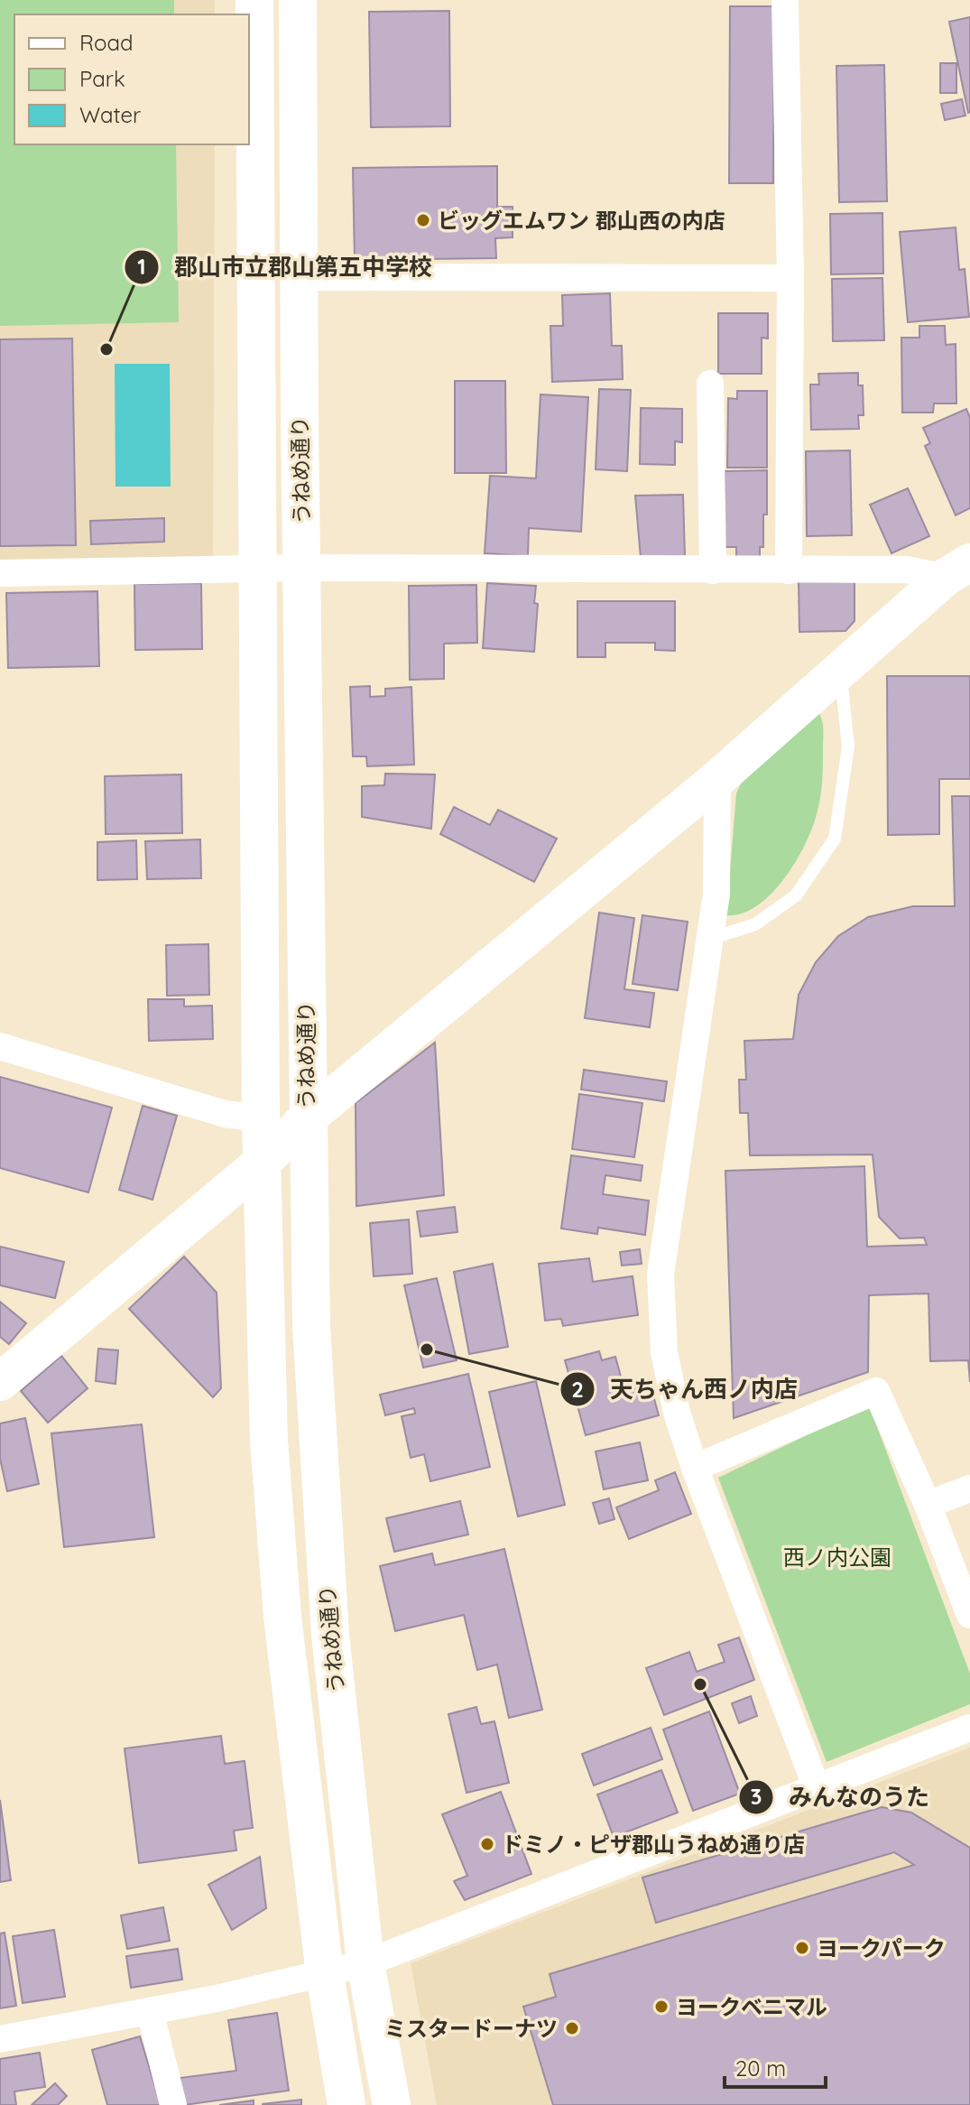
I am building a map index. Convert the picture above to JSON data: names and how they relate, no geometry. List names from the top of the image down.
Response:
{
  "streets": {
    "street": ["うねめ通り"]
  },
  "parks": ["西ノ内公園"],
  "places": [
    "ビッグエムワン 郡山西の内店",
    "郡山市立郡山第五中学校",
    "天ちゃん西ノ内店",
    "みんなのうた",
    "ドミノ・ピザ郡山うねめ通り店",
    "ヨークパーク",
    "ヨークベニマル",
    "ミスタードーナツ"
  ],
  "legend": ["Road", "Park", "Water"],
  "scale_bar": "20 m"
}
